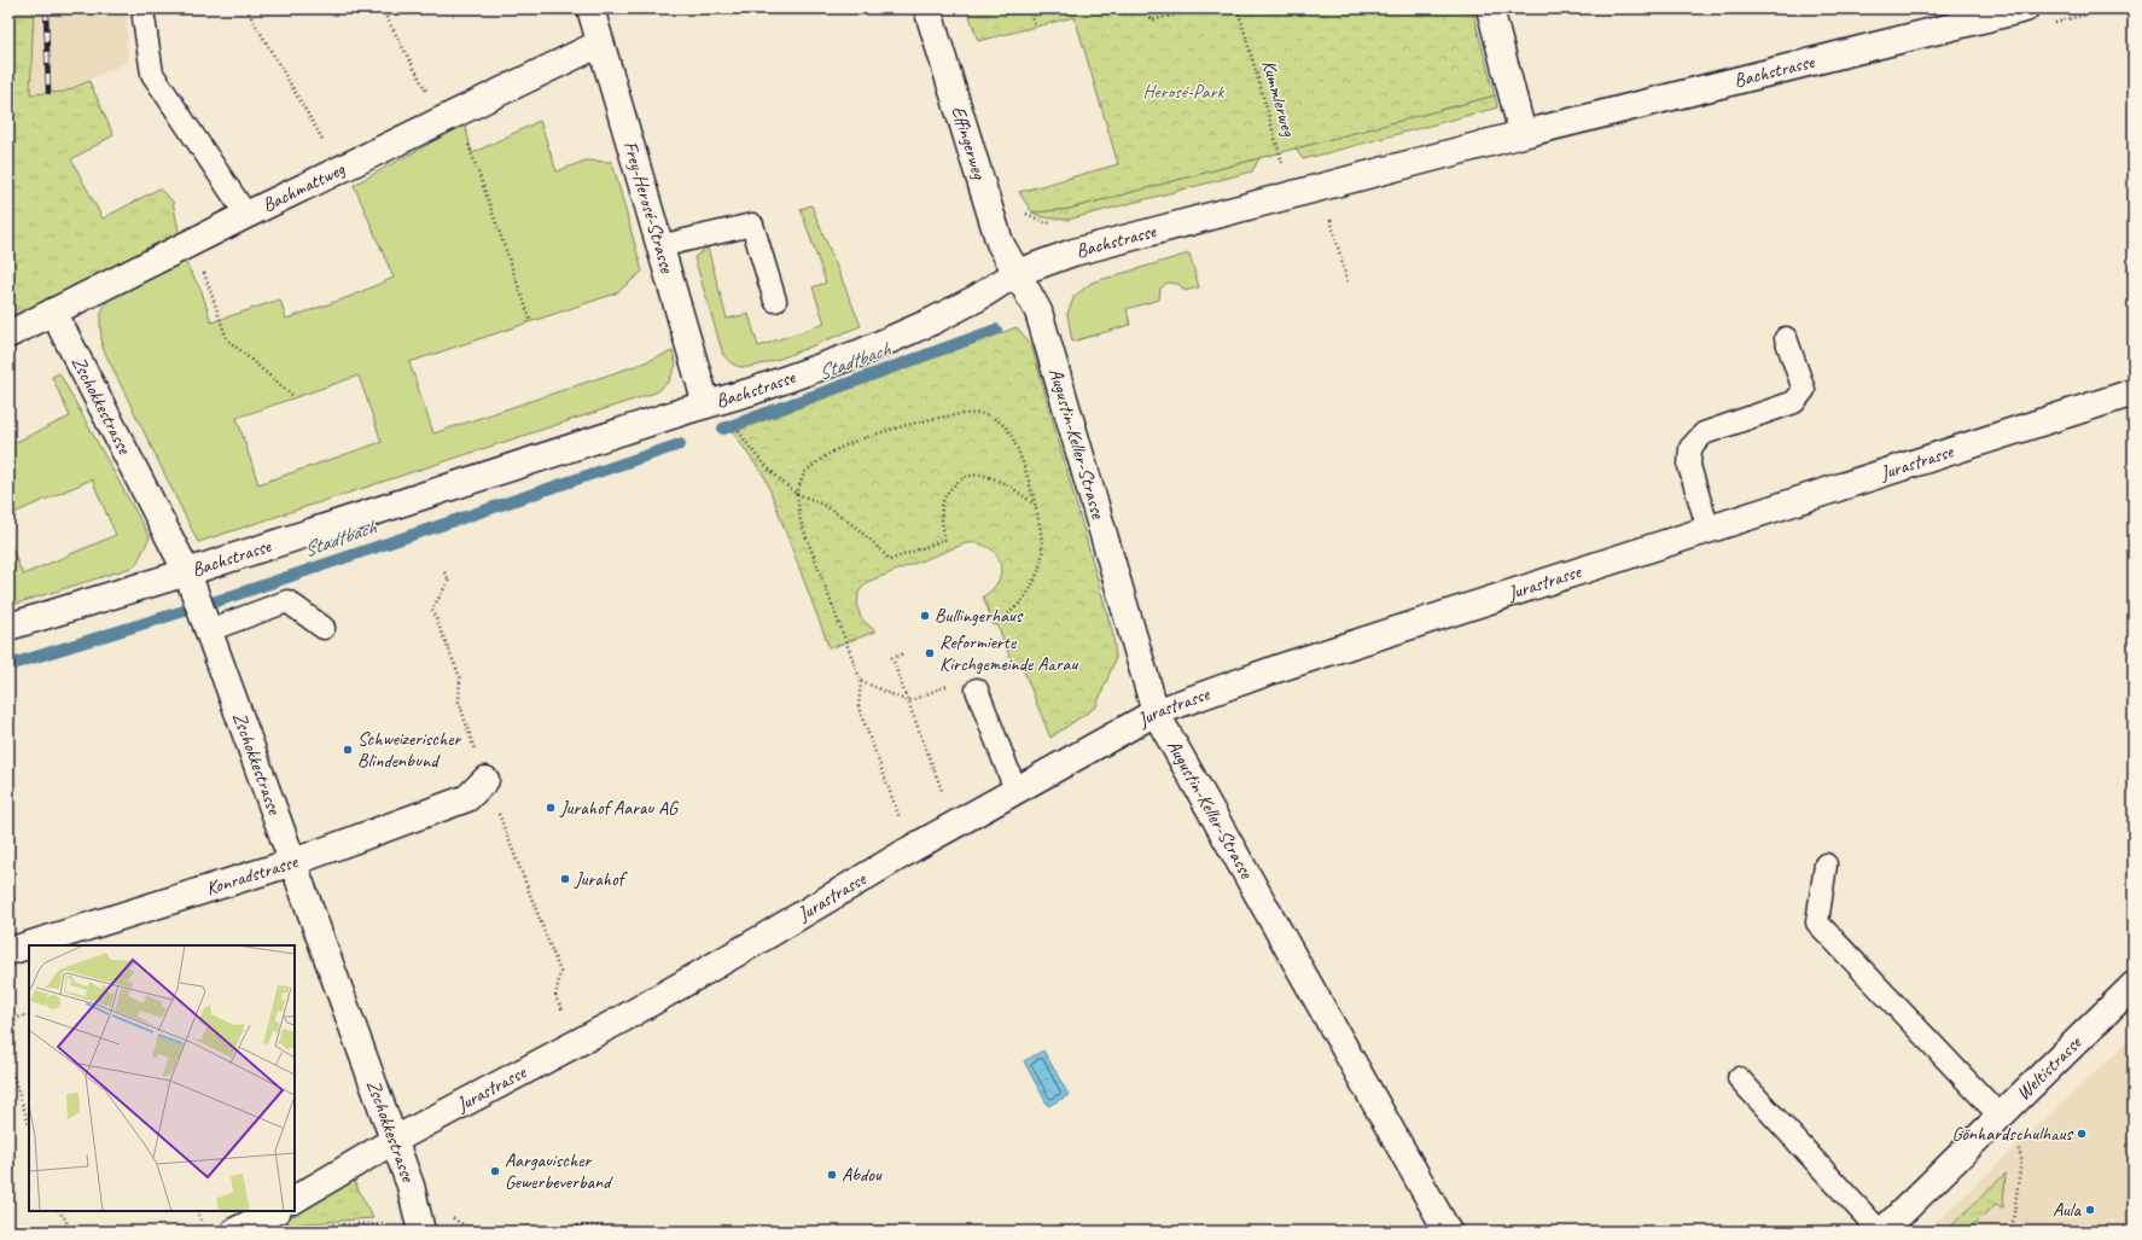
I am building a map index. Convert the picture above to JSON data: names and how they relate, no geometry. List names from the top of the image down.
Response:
{
  "streets": {
    "street": [
      "Bachstrasse",
      "Effingerweg",
      "Bachmattweg",
      "Frey-Herosé-Strasse",
      "Zschokkestrasse",
      "Augustin-Keller-Strasse",
      "Jurastrasse",
      "Konradstrasse",
      "Weltistrasse"
    ],
    "path": ["Kummlerweg"]
  },
  "crossings": [
    ["Bachstrasse", "Kummlerweg"],
    ["Bachstrasse", "Effingerweg"],
    ["Bachstrasse", "Frey-Herosé-Strasse"],
    ["Bachstrasse", "Zschokkestrasse"],
    ["Bachstrasse", "Augustin-Keller-Strasse"],
    ["Effingerweg", "Augustin-Keller-Strasse"],
    ["Bachmattweg", "Frey-Herosé-Strasse"],
    ["Bachmattweg", "Zschokkestrasse"],
    ["Zschokkestrasse", "Jurastrasse"],
    ["Zschokkestrasse", "Konradstrasse"],
    ["Augustin-Keller-Strasse", "Jurastrasse"]
  ],
  "water": ["Stadtbach"],
  "parks": ["Herosé-Park"],
  "places": [
    "Bullingerhaus",
    "Reformierte Kirchgemeinde Aarau",
    "Schweizerischer Blindenbund",
    "Jurahof Aarau AG",
    "Jurahof",
    "Gönhardschulhaus",
    "Aargauischer Gewerbeverband",
    "Abdou",
    "Aula"
  ]
}
